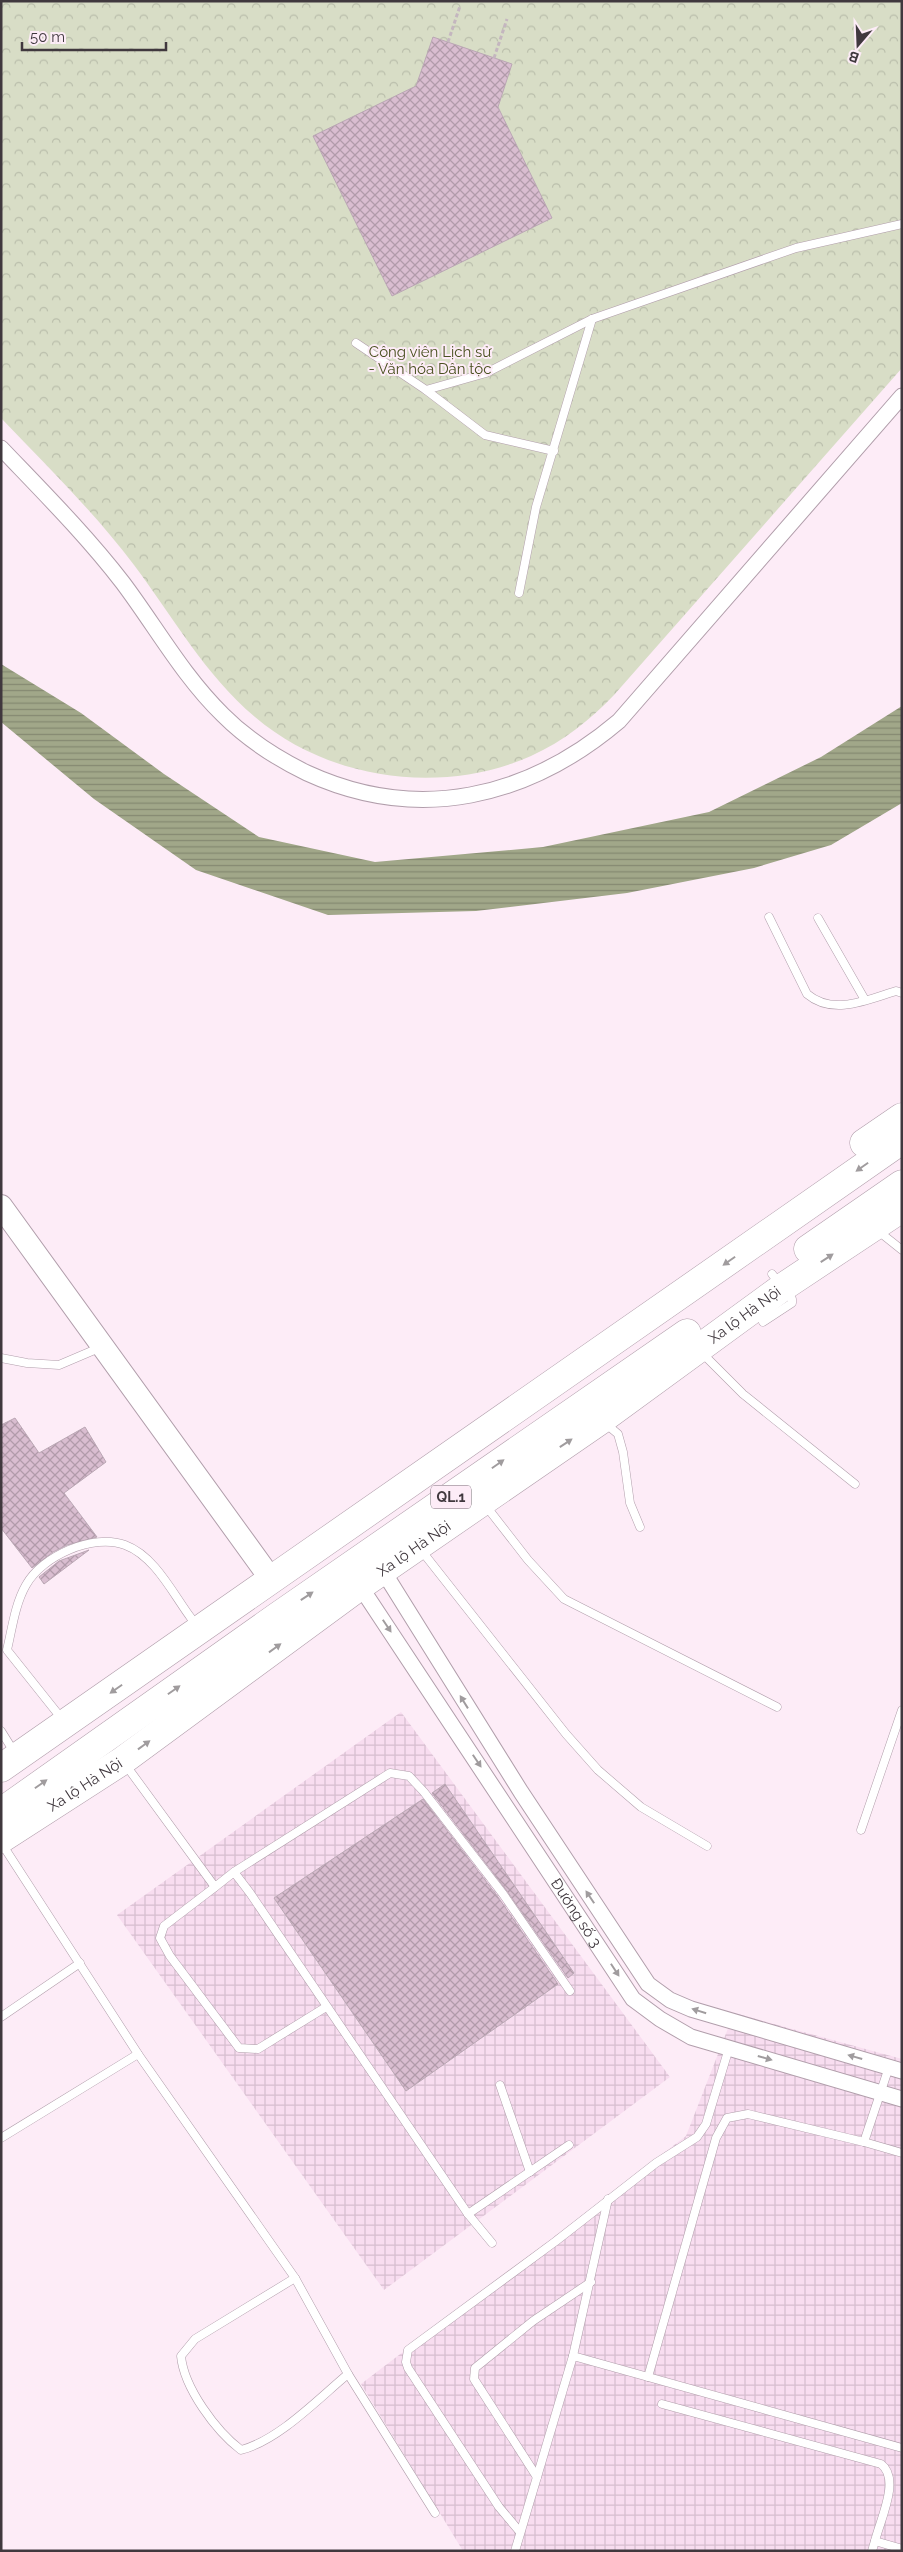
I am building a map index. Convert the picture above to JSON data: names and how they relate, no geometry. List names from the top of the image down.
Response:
{
  "streets": {
    "highway": ["Xa lộ Hà Nội", "QL.1"],
    "street": ["Đường số 3"]
  },
  "crossings": [
    ["Xa lộ Hà Nội", "Đường số 3"]
  ],
  "parks": ["Công viên Lịch sử - Văn hóa Dân tộc"],
  "scale_bar": "50 m",
  "north": "bottom"
}
